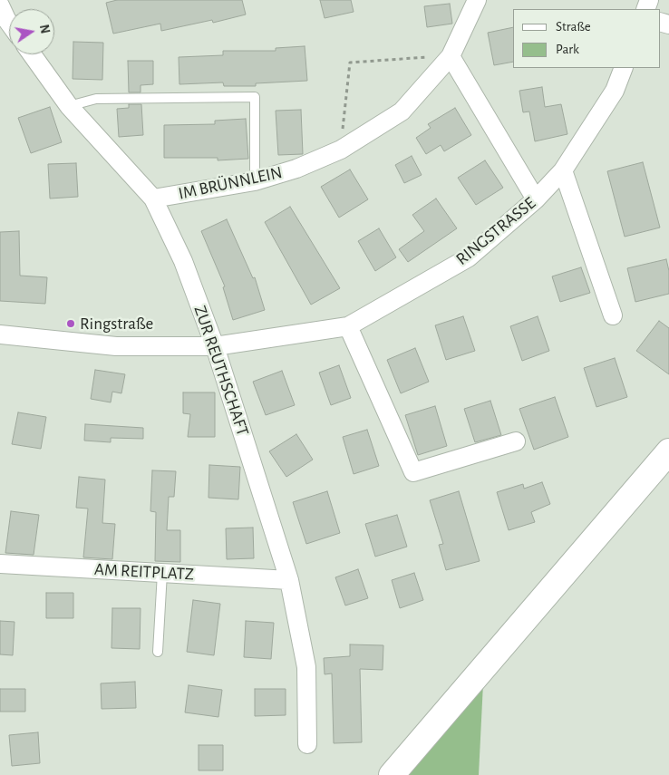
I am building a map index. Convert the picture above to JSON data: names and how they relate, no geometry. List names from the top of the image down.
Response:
{
  "streets": {
    "street": [
      "IM BRÜNNLEIN",
      "RINGSTRASSE",
      "ZUR REUTHSCHAFT",
      "AM REITPLATZ"
    ]
  },
  "crossings": [
    ["IM BRÜNNLEIN", "ZUR REUTHSCHAFT"],
    ["RINGSTRASSE", "ZUR REUTHSCHAFT"],
    ["ZUR REUTHSCHAFT", "AM REITPLATZ"]
  ],
  "places": ["Ringstraße"],
  "legend": ["Straße", "Park"],
  "north": "right"
}
